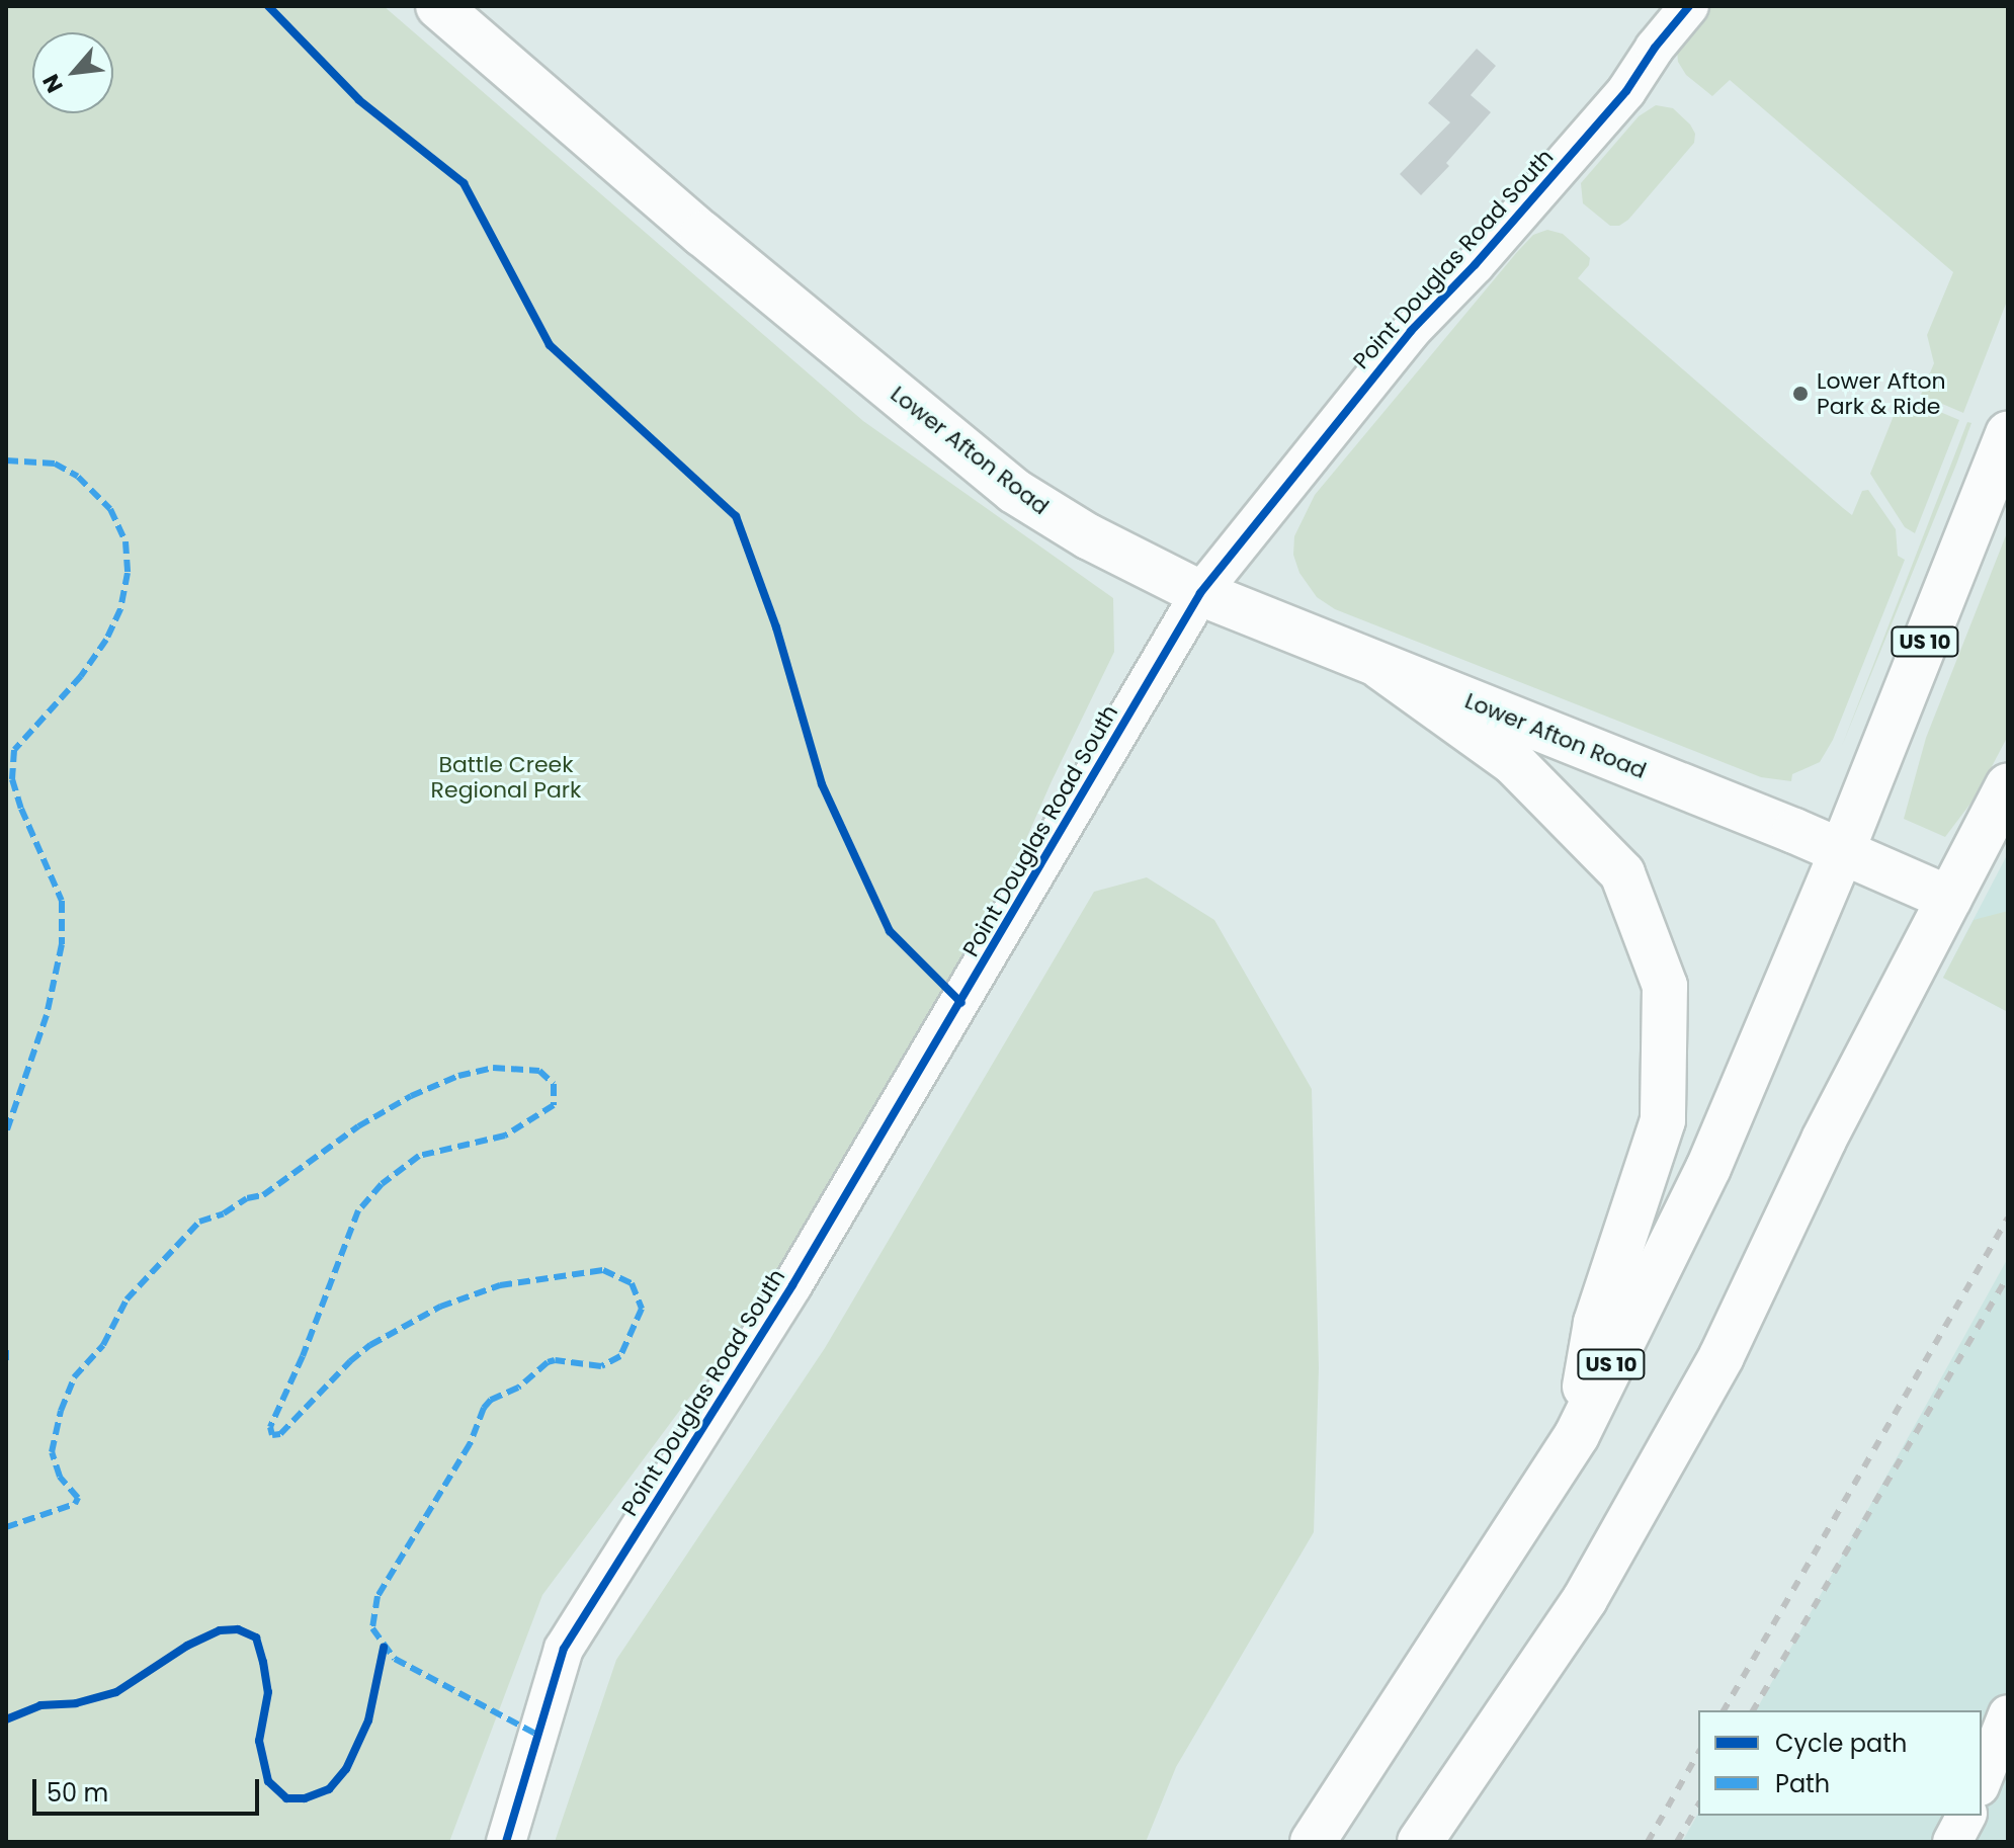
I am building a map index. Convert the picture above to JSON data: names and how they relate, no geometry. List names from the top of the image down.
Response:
{
  "streets": {
    "main road": ["Lower Afton Road", "US 10"],
    "street": ["Point Douglas Road South"]
  },
  "crossings": [
    ["Point Douglas Road South", "Lower Afton Road"],
    ["Lower Afton Road", "US 10"]
  ],
  "parks": ["Battle Creek Regional Park"],
  "places": ["Lower Afton Park & Ride"],
  "legend": ["Cycle path", "Path"],
  "scale_bar": "50 m",
  "north": "bottom left"
}
